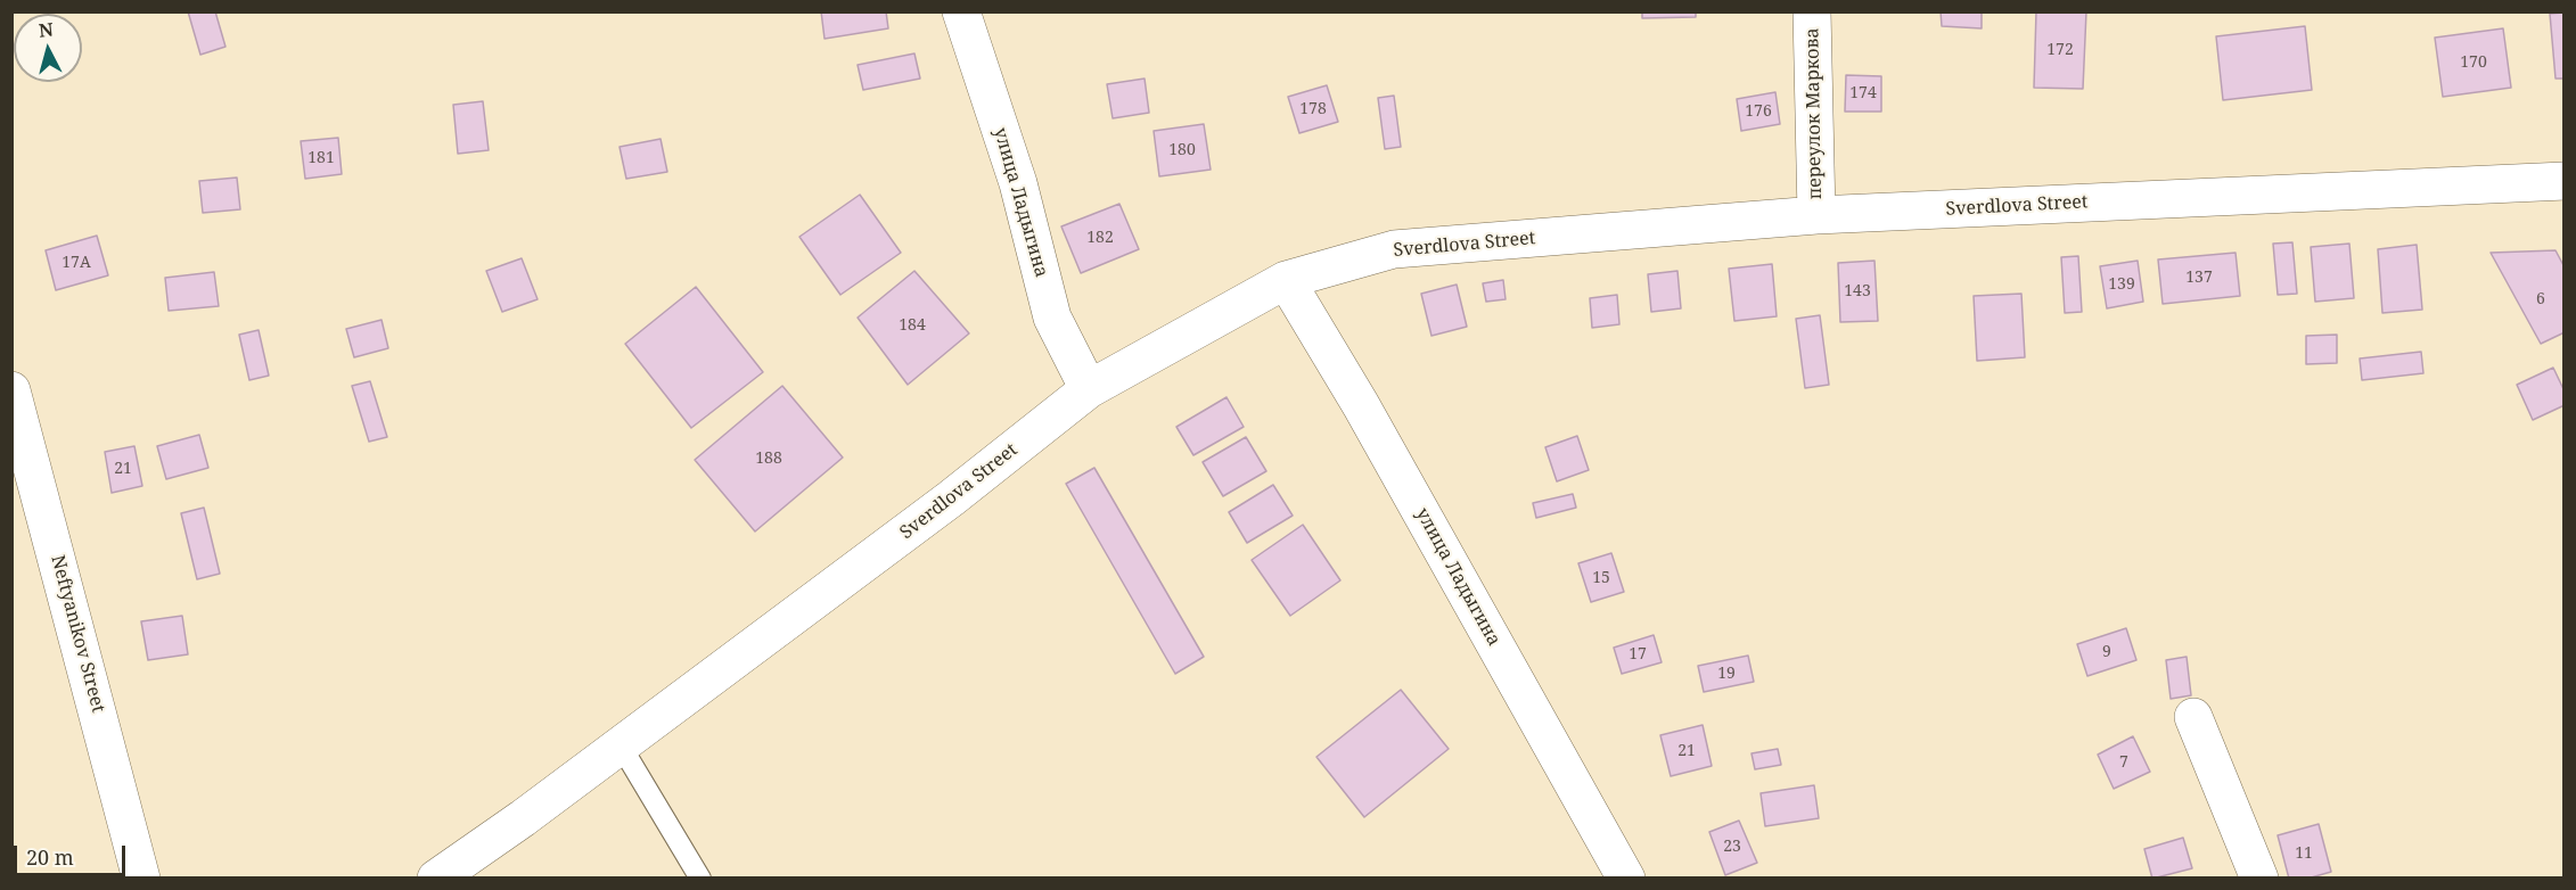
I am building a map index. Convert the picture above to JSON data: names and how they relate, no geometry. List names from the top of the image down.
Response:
{
  "streets": {
    "street": [
      "переулок Маркова",
      "улица Ладыгина",
      "Sverdlova Street",
      "Neftyanikov Street"
    ]
  },
  "crossings": [
    ["переулок Маркова", "Sverdlova Street"],
    ["улица Ладыгина", "Sverdlova Street"]
  ],
  "house_numbers": [
    "172",
    "170",
    "174",
    "178",
    "176",
    "180",
    "181",
    "182",
    "17А",
    "137",
    "139",
    "143",
    "6",
    "184",
    "188",
    "21",
    "15",
    "9",
    "17",
    "19",
    "21",
    "7",
    "23",
    "11"
  ],
  "scale_bar": "20 m",
  "north": "top"
}
